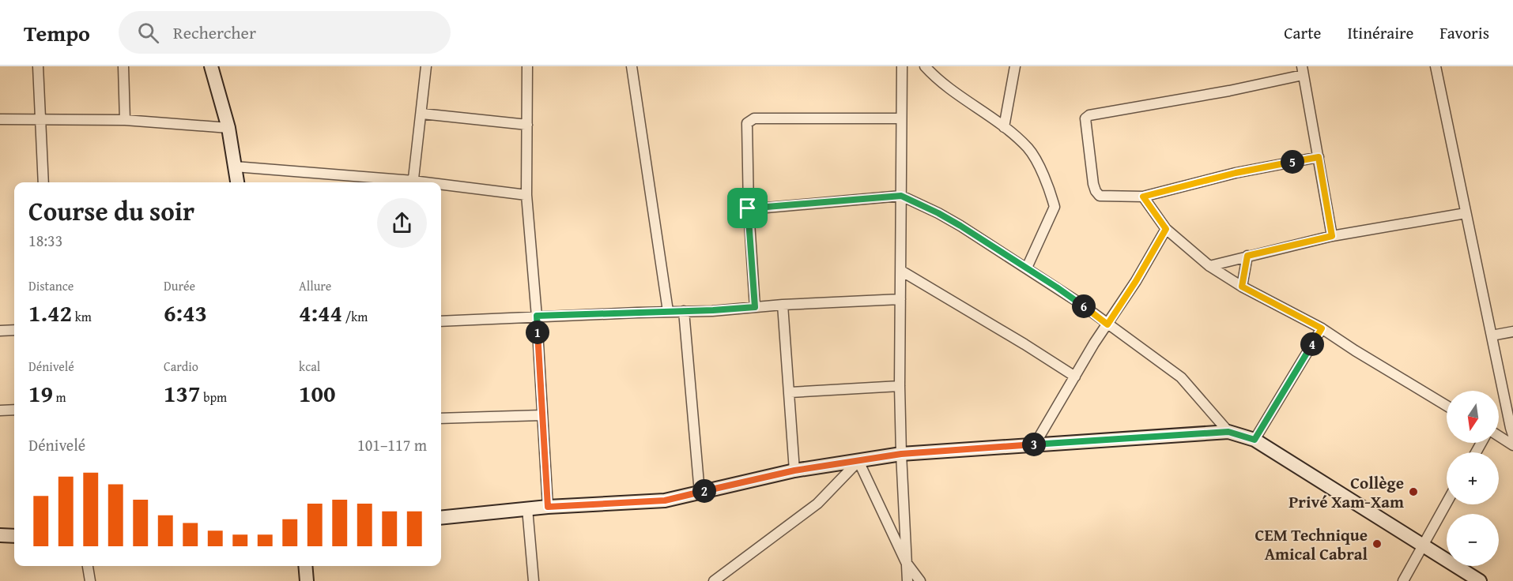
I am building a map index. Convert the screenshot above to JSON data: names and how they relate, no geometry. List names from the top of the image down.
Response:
{
  "places": ["Collège Privé Xam-Xam", "CEM Technique Amical Cabral"],
  "north": "bottom",
  "page": {
    "header": "Tempo",
    "search": "Rechercher",
    "nav": ["Carte", "Itinéraire", "Favoris"],
    "pins": [
      "5",
      "6",
      "1",
      "4",
      "3",
      "2"
    ],
    "heading": ["Course du soir", "18:33"],
    "stats": [
      ["Distance", "1.42 km"],
      ["Durée", "6:43"],
      ["Allure", "4:44 /km"],
      ["Dénivelé", "19 m"],
      ["Cardio", "137 bpm"],
      ["kcal", "100"]
    ],
    "map_buttons": ["+", "−"],
    "chart": ["Dénivelé", "101–117 m"]
  }
}
